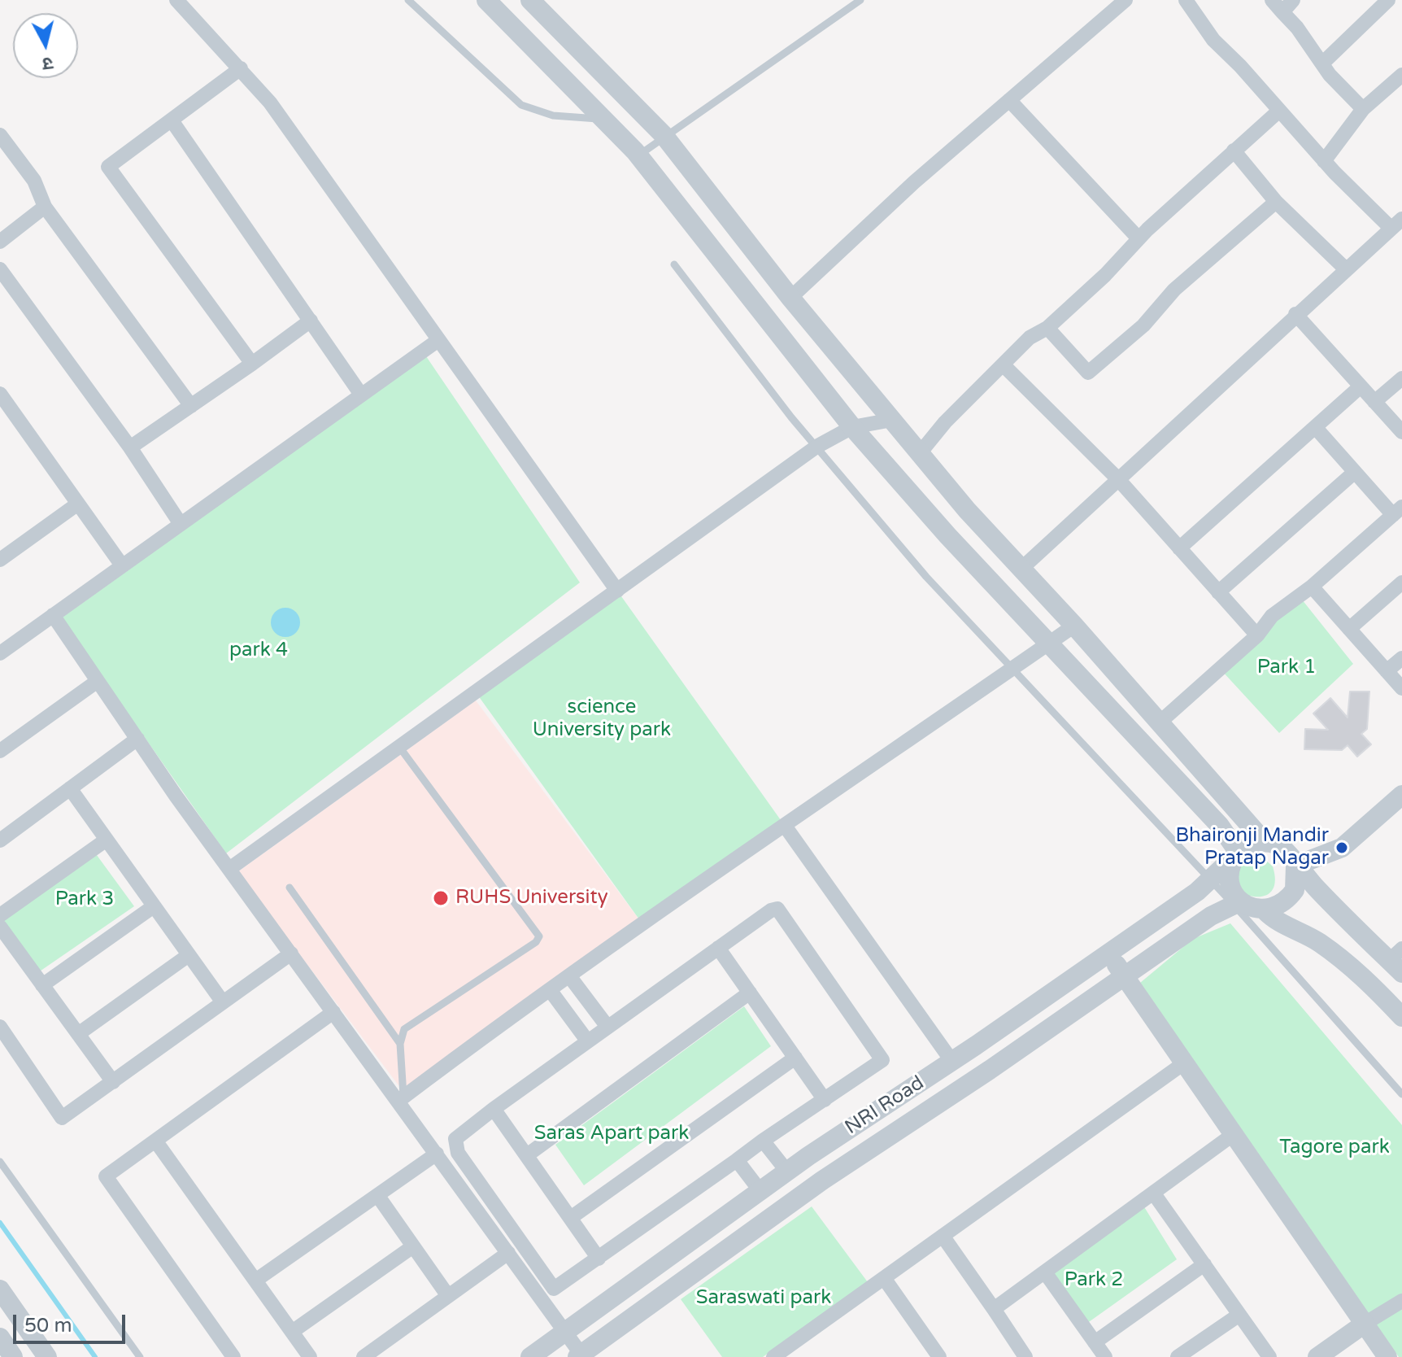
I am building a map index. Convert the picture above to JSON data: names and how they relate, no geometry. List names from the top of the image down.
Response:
{
  "streets": {
    "street": ["NRI Road"]
  },
  "parks": [
    "park 4",
    "Park 1",
    "science University park",
    "Park 3",
    "Saras Apart park",
    "Tagore park",
    "Park 2",
    "Saraswati park"
  ],
  "places": ["Bhaironji Mandir Pratap Nagar", "RUHS University"],
  "scale_bar": "50 m",
  "north": "bottom"
}
